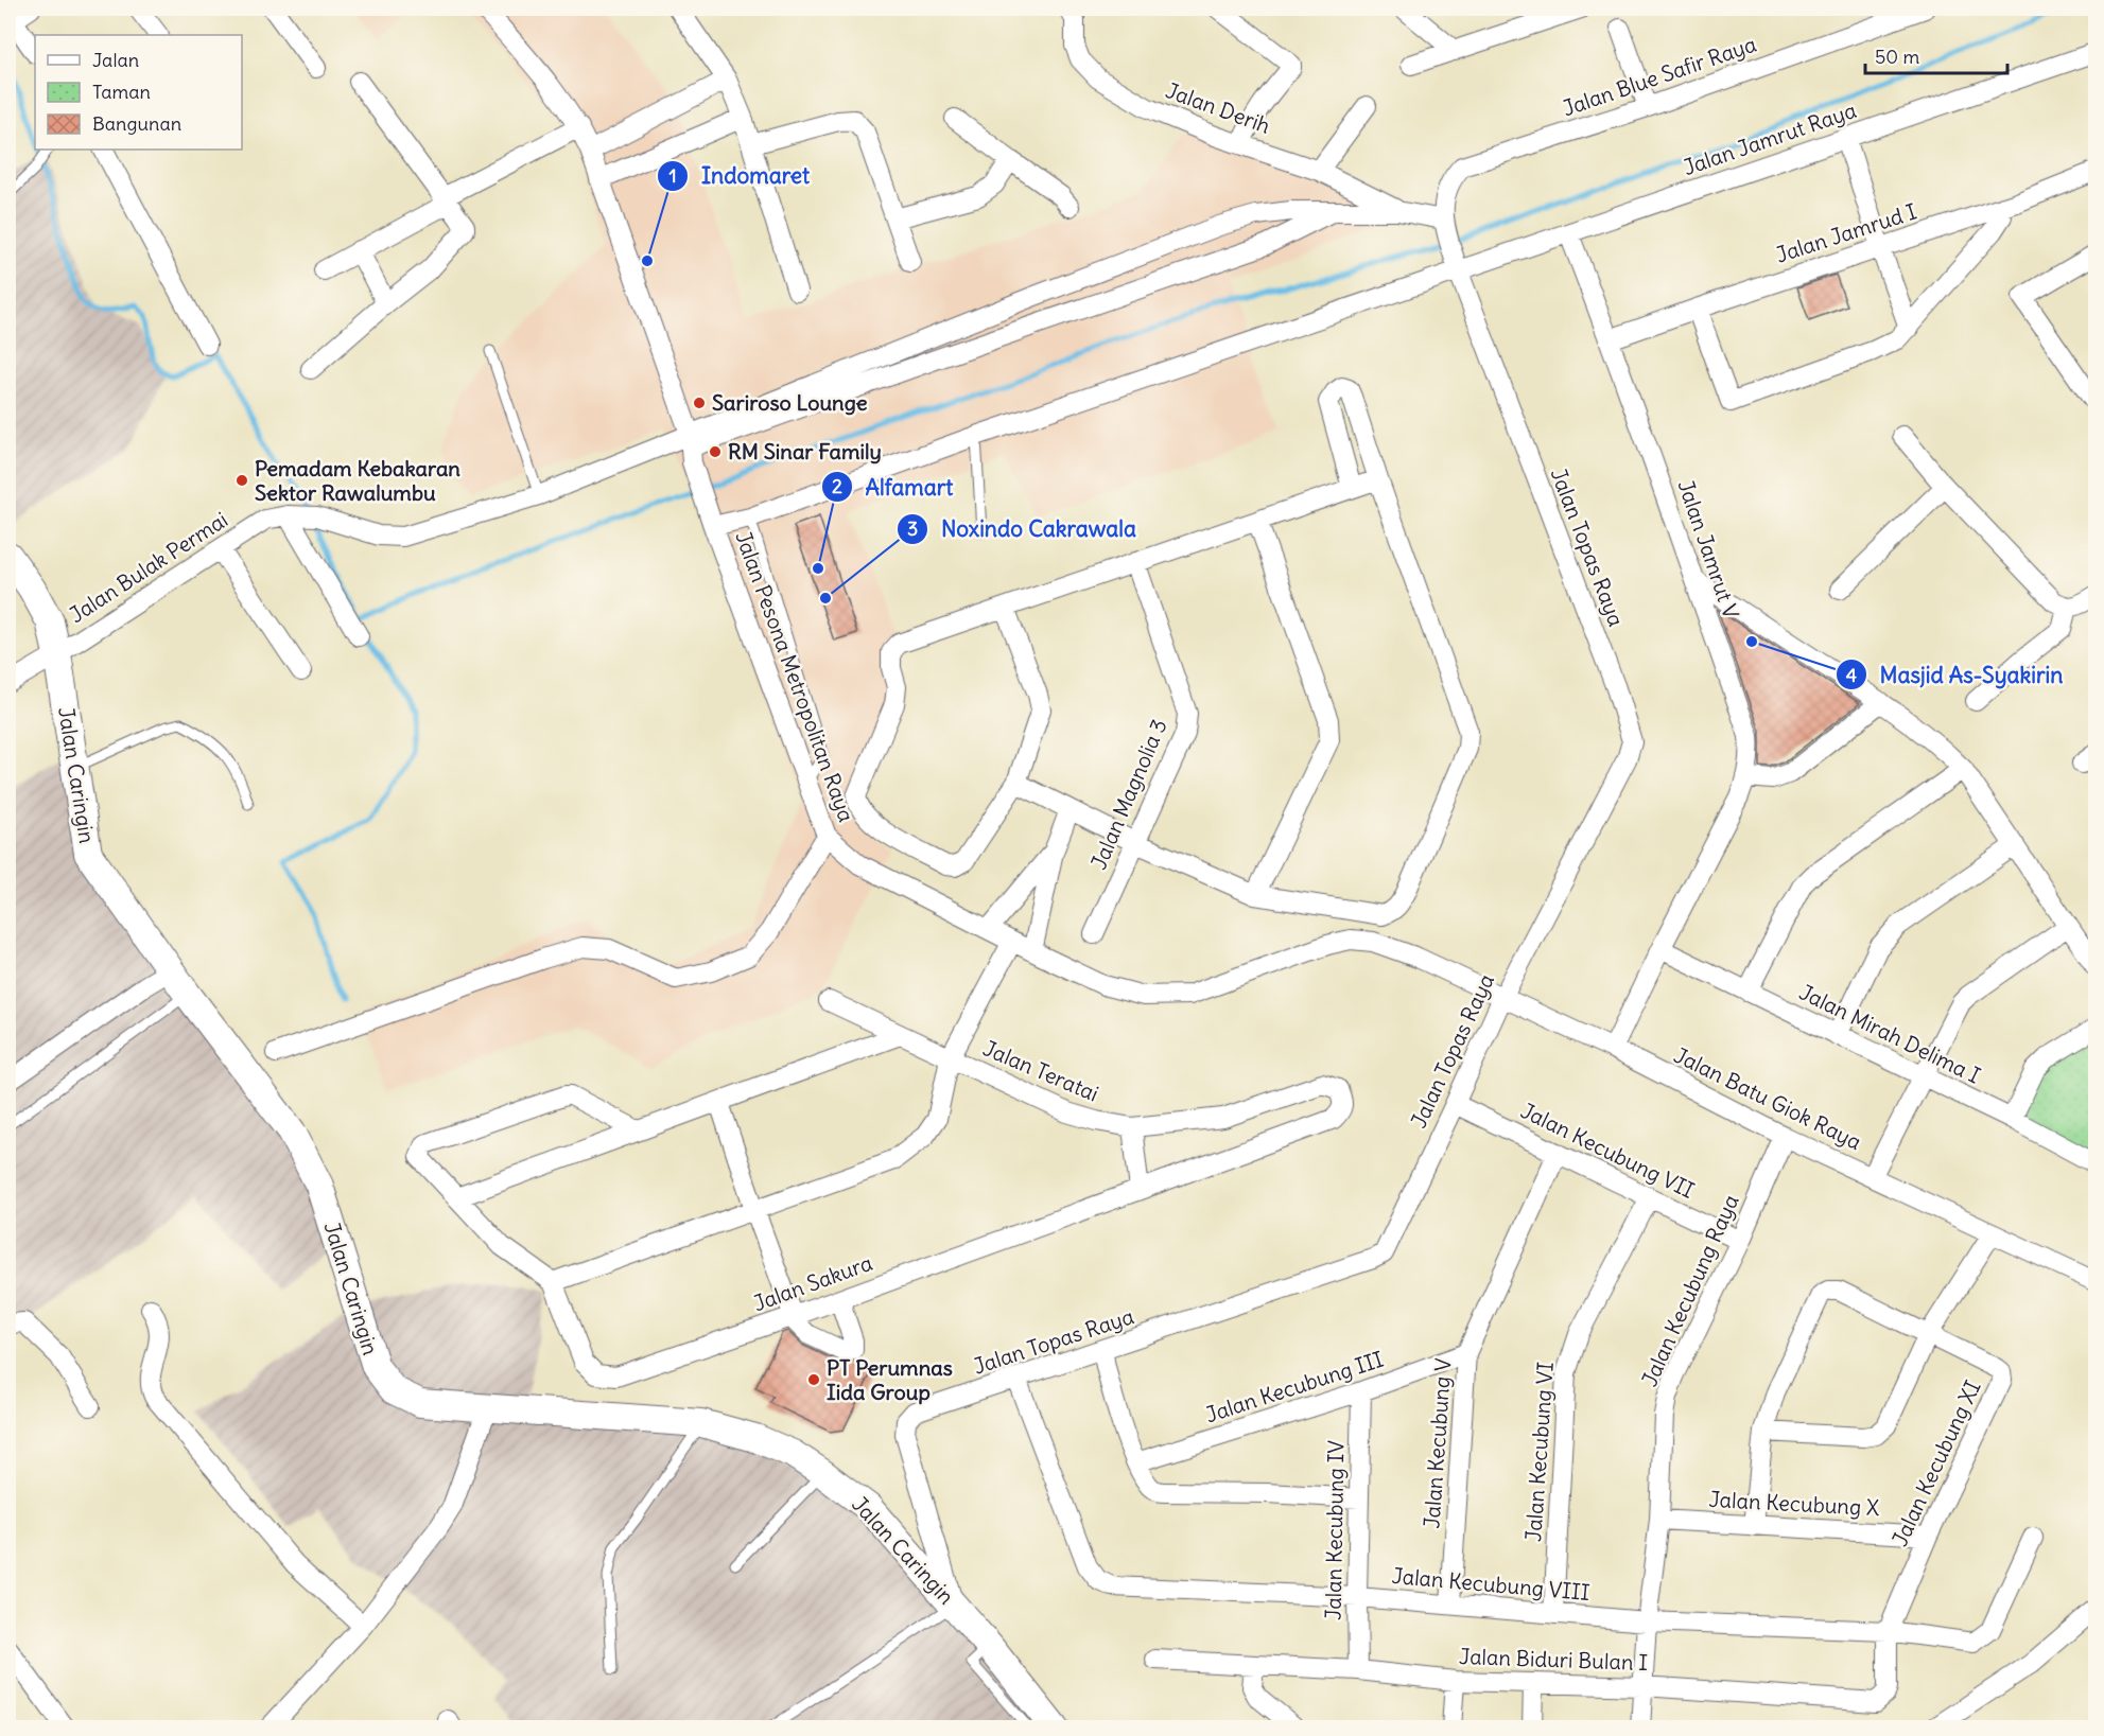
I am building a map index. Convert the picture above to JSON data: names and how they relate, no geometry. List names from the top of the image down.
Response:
{
  "streets": {
    "main road": ["Jalan Caringin"],
    "street": [
      "Jalan Blue Safir Raya",
      "Jalan Derih",
      "Jalan Jamrut Raya",
      "Jalan Jamrud I",
      "Jalan Topas Raya",
      "Jalan Jamrut V",
      "Jalan Bulak Permai",
      "Jalan Pesona Metropolitan Raya",
      "Jalan Magnolia 3",
      "Jalan Mirah Delima I",
      "Jalan Teratai",
      "Jalan Batu Giok Raya",
      "Jalan Kecubung VII",
      "Jalan Sakura",
      "Jalan Kecubung Raya",
      "Jalan Kecubung III",
      "Jalan Kecubung V",
      "Jalan Kecubung VI",
      "Jalan Kecubung XI",
      "Jalan Kecubung X",
      "Jalan Kecubung IV",
      "Jalan Kecubung VIII",
      "Jalan Biduri Bulan I"
    ]
  },
  "crossings": [
    ["Jalan Blue Safir Raya", "Jalan Topas Raya"],
    ["Jalan Jamrut Raya", "Jalan Topas Raya"],
    ["Jalan Jamrut Raya", "Jalan Jamrut V"],
    ["Jalan Jamrut Raya", "Jalan Pesona Metropolitan Raya"],
    ["Jalan Jamrud I", "Jalan Jamrut V"],
    ["Jalan Topas Raya", "Jalan Caringin"],
    ["Jalan Topas Raya", "Jalan Batu Giok Raya"],
    ["Jalan Topas Raya", "Jalan Kecubung VII"],
    ["Jalan Topas Raya", "Jalan Kecubung VIII"],
    ["Jalan Jamrut V", "Jalan Mirah Delima I"],
    ["Jalan Jamrut V", "Jalan Batu Giok Raya"],
    ["Jalan Bulak Permai", "Jalan Caringin"],
    ["Jalan Pesona Metropolitan Raya", "Jalan Batu Giok Raya"],
    ["Jalan Teratai", "Jalan Sakura"],
    ["Jalan Batu Giok Raya", "Jalan Kecubung Raya"],
    ["Jalan Kecubung VII", "Jalan Kecubung Raya"],
    ["Jalan Kecubung VII", "Jalan Kecubung V"],
    ["Jalan Kecubung VII", "Jalan Kecubung VI"],
    ["Jalan Kecubung Raya", "Jalan Kecubung X"],
    ["Jalan Kecubung Raya", "Jalan Kecubung VIII"],
    ["Jalan Kecubung Raya", "Jalan Biduri Bulan I"],
    ["Jalan Kecubung III", "Jalan Kecubung V"],
    ["Jalan Kecubung III", "Jalan Kecubung IV"],
    ["Jalan Kecubung V", "Jalan Kecubung VIII"],
    ["Jalan Kecubung VI", "Jalan Kecubung VIII"],
    ["Jalan Kecubung XI", "Jalan Kecubung X"],
    ["Jalan Kecubung XI", "Jalan Kecubung VIII"],
    ["Jalan Kecubung XI", "Jalan Biduri Bulan I"],
    ["Jalan Kecubung IV", "Jalan Kecubung VIII"],
    ["Jalan Kecubung IV", "Jalan Biduri Bulan I"],
    ["Jalan Kecubung VIII", "Jalan Biduri Bulan I"]
  ],
  "places": [
    "Indomaret",
    "Sariroso Lounge",
    "RM Sinar Family",
    "Pemadam Kebakaran Sektor Rawalumbu",
    "Alfamart",
    "Noxindo Cakrawala",
    "Masjid As-Syakirin",
    "PT Perumnas Iida Group"
  ],
  "legend": ["Jalan", "Taman", "Bangunan"],
  "scale_bar": "50 m"
}
